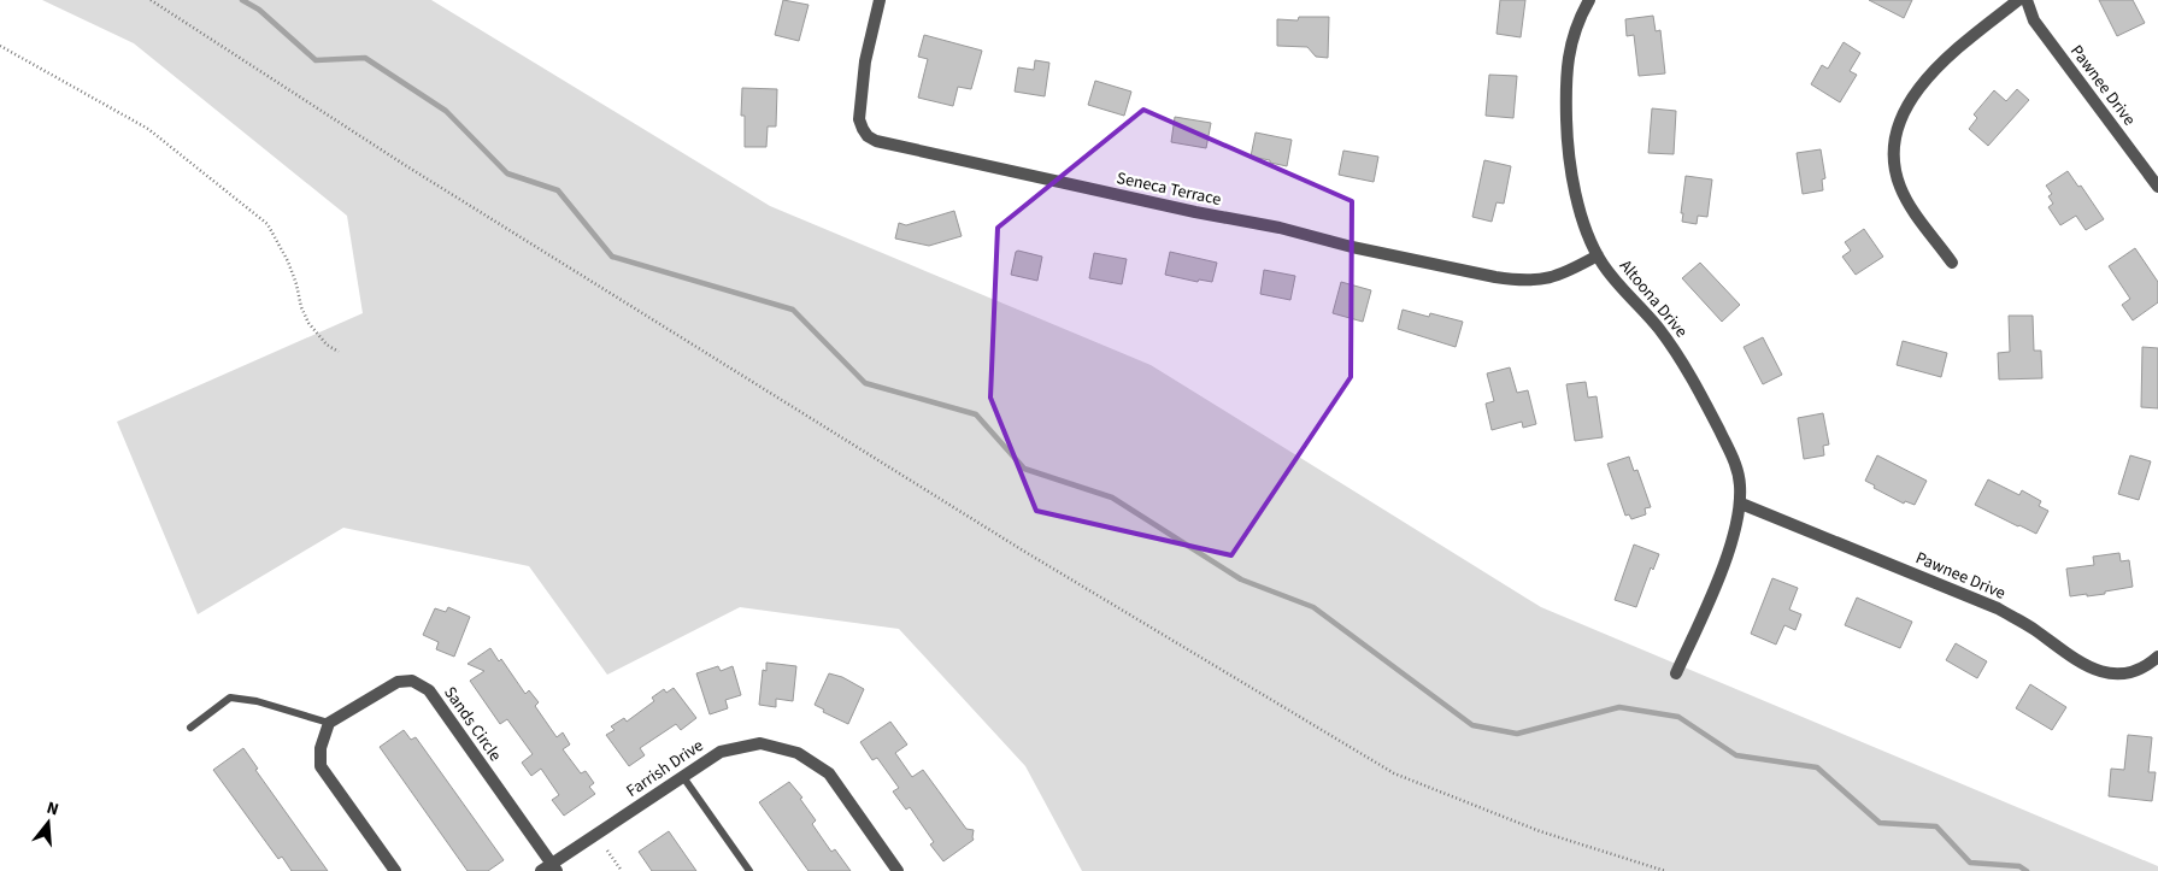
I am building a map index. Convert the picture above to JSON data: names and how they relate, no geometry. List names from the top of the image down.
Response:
{
  "streets": {
    "street": [
      "Pawnee Drive",
      "Seneca Terrace",
      "Altoona Drive",
      "Sands Circle",
      "Farrish Drive"
    ]
  },
  "crossings": [
    ["Pawnee Drive", "Altoona Drive"],
    ["Seneca Terrace", "Altoona Drive"],
    ["Sands Circle", "Farrish Drive"]
  ],
  "north": "top"
}
